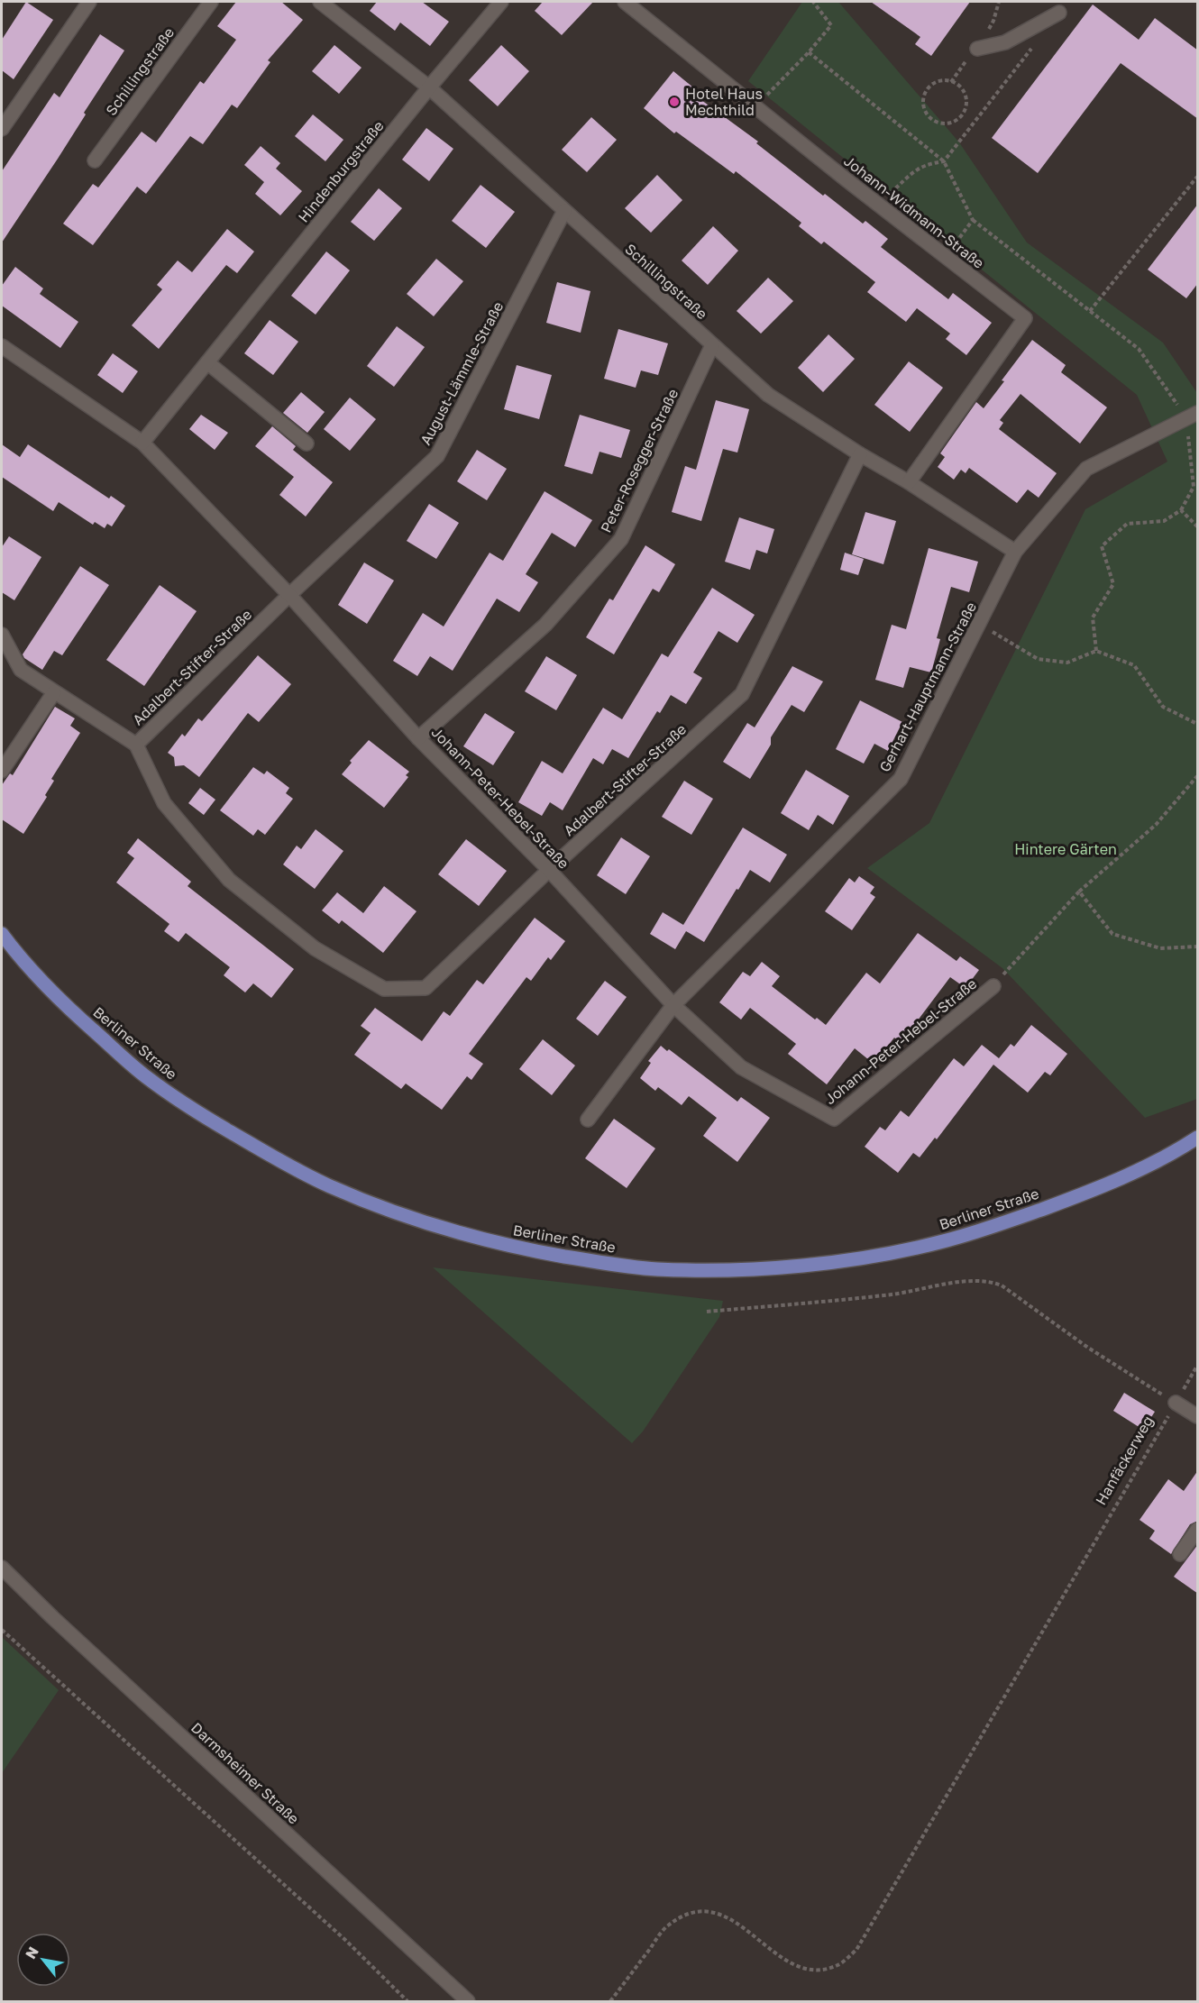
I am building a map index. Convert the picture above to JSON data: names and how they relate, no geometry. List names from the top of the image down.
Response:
{
  "streets": {
    "main road": ["Berliner Straße"],
    "street": [
      "Schillingstraße",
      "Hindenburgstraße",
      "Johann-Widmann-Straße",
      "August-Lämmle-Straße",
      "Peter-Rosegger-Straße",
      "Adalbert-Stifter-Straße",
      "Gerhart-Hauptmann-Straße",
      "Johann-Peter-Hebel-Straße",
      "Darmsheimer Straße"
    ],
    "path": ["Hanfäckerweg"]
  },
  "crossings": [
    ["Schillingstraße", "Hindenburgstraße"],
    ["Schillingstraße", "Johann-Widmann-Straße"],
    ["Schillingstraße", "August-Lämmle-Straße"],
    ["Schillingstraße", "Peter-Rosegger-Straße"],
    ["Schillingstraße", "Adalbert-Stifter-Straße"],
    ["Schillingstraße", "Gerhart-Hauptmann-Straße"],
    ["Hindenburgstraße", "Johann-Peter-Hebel-Straße"],
    ["August-Lämmle-Straße", "Adalbert-Stifter-Straße"],
    ["August-Lämmle-Straße", "Johann-Peter-Hebel-Straße"],
    ["Peter-Rosegger-Straße", "Johann-Peter-Hebel-Straße"],
    ["Adalbert-Stifter-Straße", "Johann-Peter-Hebel-Straße"],
    ["Gerhart-Hauptmann-Straße", "Johann-Peter-Hebel-Straße"]
  ],
  "parks": ["Hintere Gärten"],
  "places": ["Hotel Haus Mechthild"],
  "north": "top left"
}
